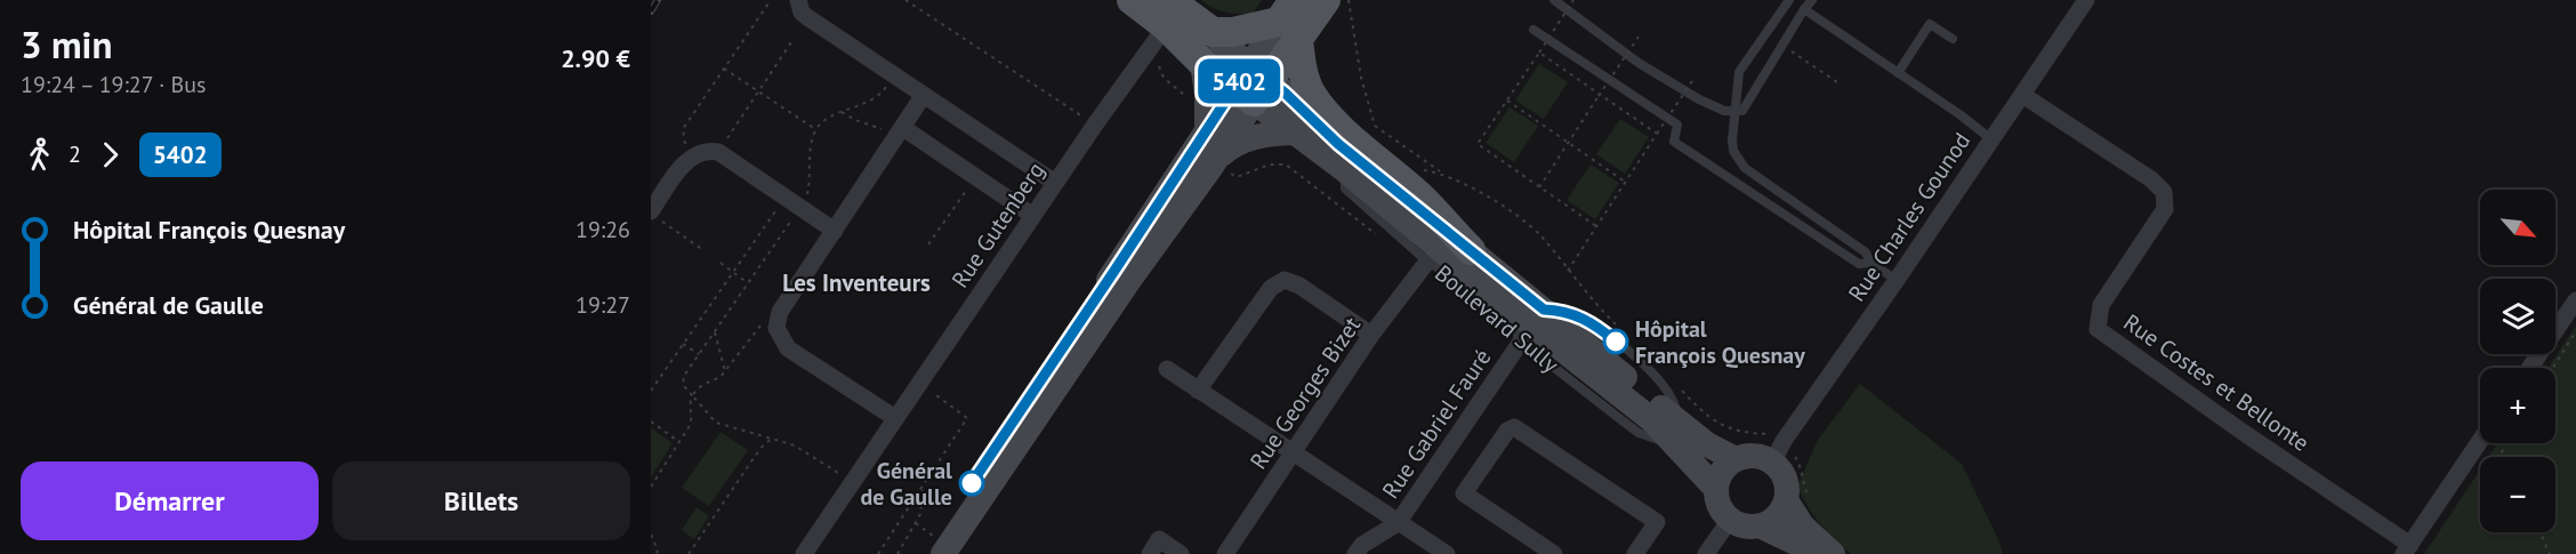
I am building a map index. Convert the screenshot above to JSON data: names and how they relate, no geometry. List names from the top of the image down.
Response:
{
  "streets": {
    "main road": ["Boulevard Sully"],
    "street": [
      "Rue Charles Gounod",
      "Rue Gutenberg",
      "Rue Costes et Bellonte",
      "Rue Georges Bizet",
      "Rue Gabriel Fauré"
    ]
  },
  "crossings": [
    ["Rue Charles Gounod", "Boulevard Sully"],
    ["Rue Charles Gounod", "Rue Costes et Bellonte"],
    ["Rue Gutenberg", "Boulevard Sully"],
    ["Boulevard Sully", "Rue Georges Bizet"],
    ["Boulevard Sully", "Rue Gabriel Fauré"]
  ],
  "districts": ["Les Inventeurs"],
  "places": ["Hôpital François Quesnay", "Général de Gaulle"],
  "lines": ["bus line 5402"],
  "north": "bottom right",
  "page": {
    "heading": ["3 min", "19:24 – 19:27 · Bus", "2.90 €"],
    "on_map": "5402",
    "legs": ["2", "5402"],
    "map_buttons": ["+", "−"],
    "list": [
      {
        "name": "Hôpital François Quesnay",
        "value": "19:26"
      },
      {
        "name": "Général de Gaulle",
        "value": "19:27"
      }
    ],
    "buttons": ["Démarrer", "Billets"]
  }
}
